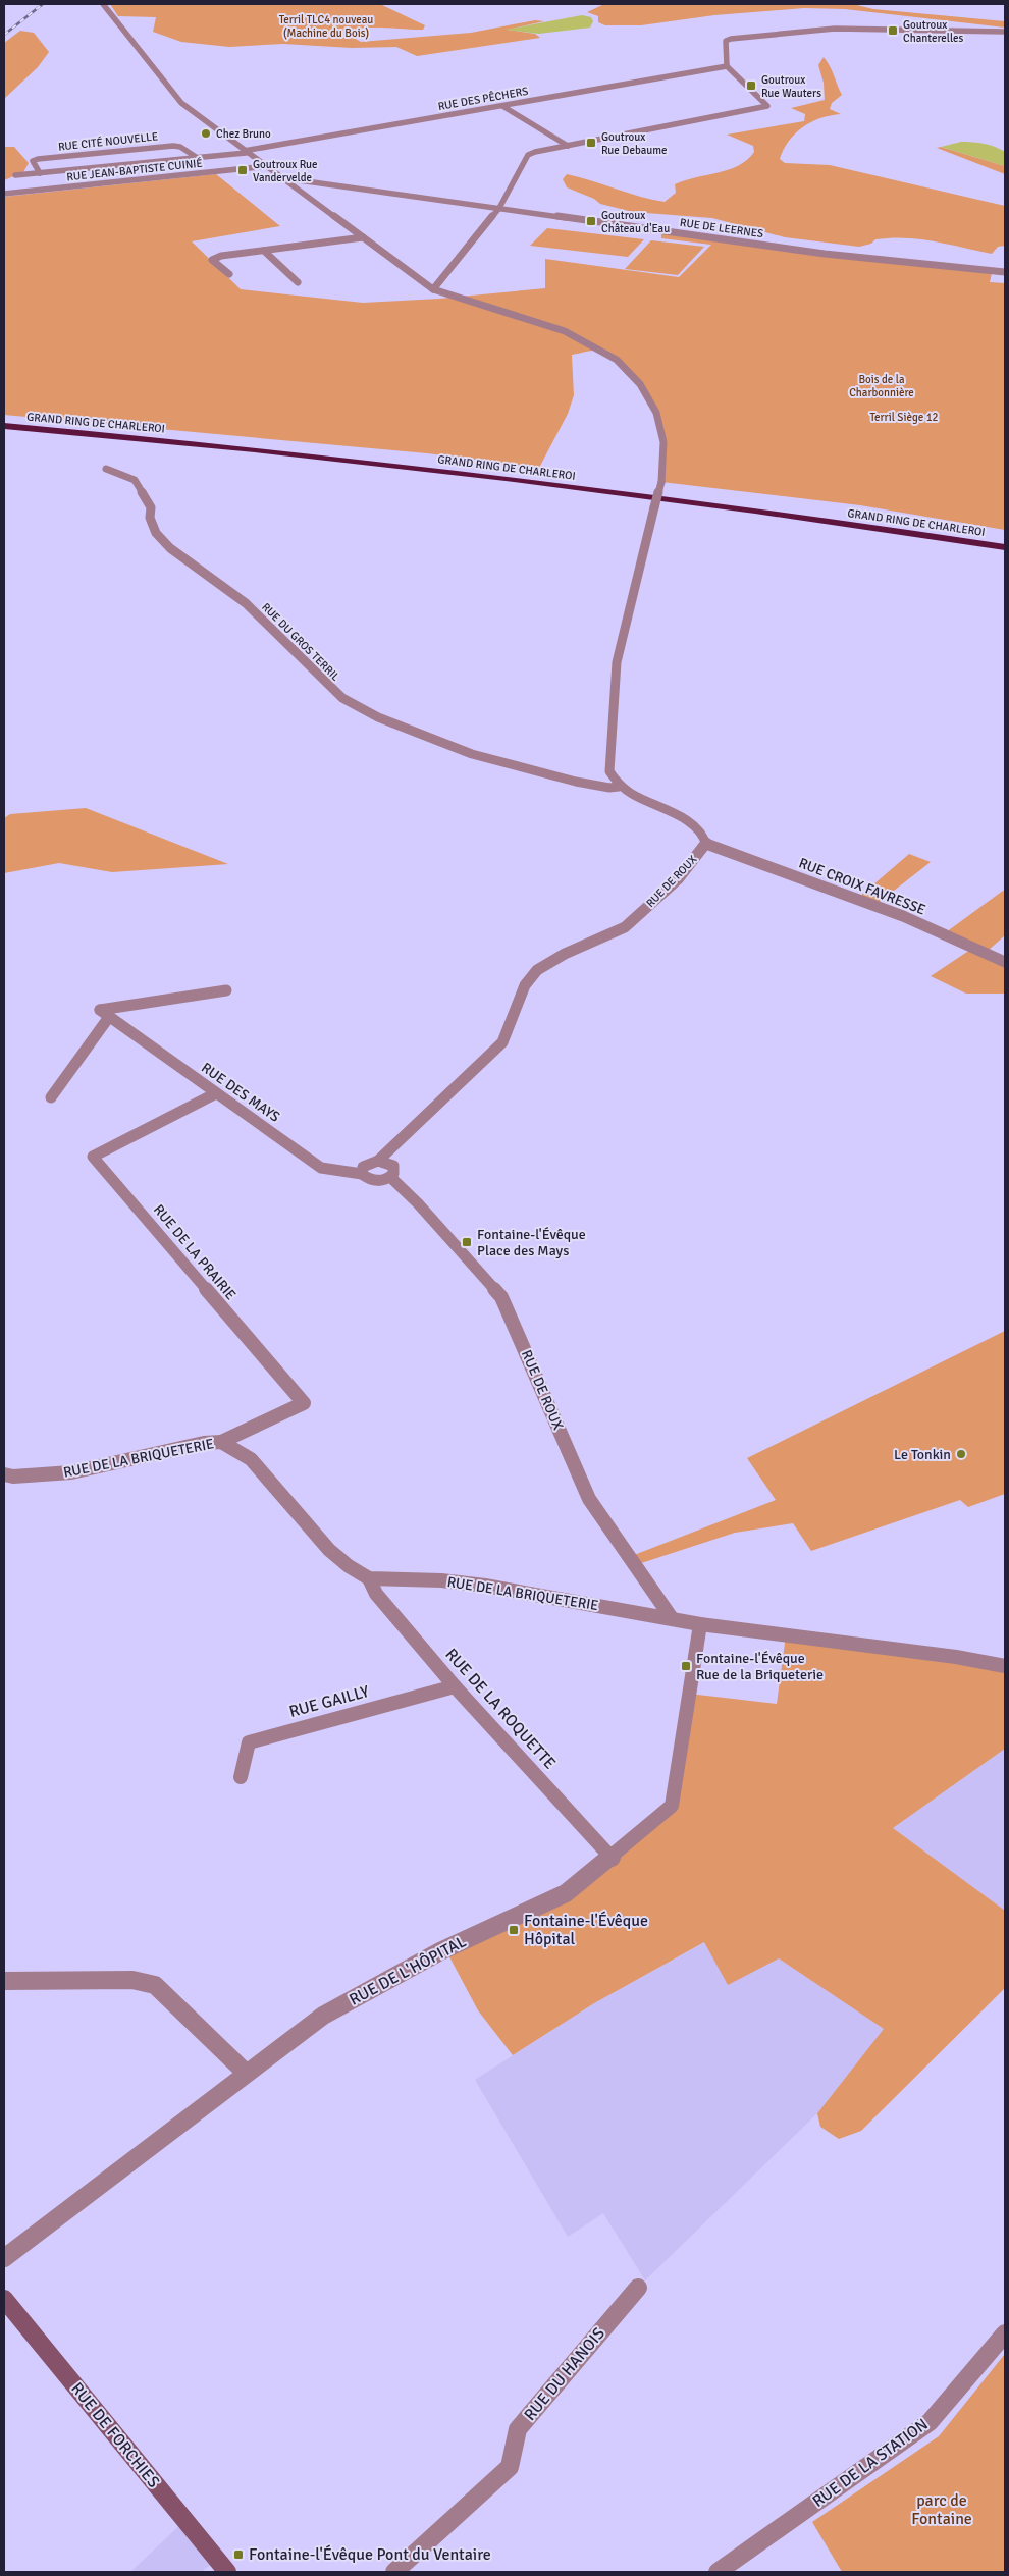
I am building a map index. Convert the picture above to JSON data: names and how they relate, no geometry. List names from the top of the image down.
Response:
{
  "streets": {
    "highway": ["GRAND RING DE CHARLEROI"],
    "main road": ["RUE DE FORCHIES"],
    "street": [
      "RUE DES PÊCHERS",
      "RUE CITÉ NOUVELLE",
      "RUE JEAN-BAPTISTE CUINIÉ",
      "RUE DE LEERNES",
      "RUE DU GROS TERRIL",
      "RUE DE ROUX",
      "RUE CROIX FAVRESSE",
      "RUE DES MAYS",
      "RUE DE LA PRAIRIE",
      "RUE DE LA BRIQUETERIE",
      "RUE GAILLY",
      "RUE DE LA ROQUETTE",
      "RUE DE L'HÔPITAL",
      "RUE DU HANOIS",
      "RUE DE LA STATION"
    ]
  },
  "crossings": [
    ["RUE DES PÊCHERS", "RUE CITÉ NOUVELLE"],
    ["RUE DU GROS TERRIL", "RUE DE ROUX"],
    ["RUE DE ROUX", "RUE CROIX FAVRESSE"],
    ["RUE DE ROUX", "RUE DES MAYS"],
    ["RUE DE ROUX", "RUE DE LA BRIQUETERIE"],
    ["RUE DES MAYS", "RUE DE LA PRAIRIE"],
    ["RUE DE LA PRAIRIE", "RUE DE LA BRIQUETERIE"],
    ["RUE DE LA BRIQUETERIE", "RUE DE LA ROQUETTE"],
    ["RUE DE LA BRIQUETERIE", "RUE DE L'HÔPITAL"],
    ["RUE GAILLY", "RUE DE LA ROQUETTE"],
    ["RUE DE LA ROQUETTE", "RUE DE L'HÔPITAL"]
  ],
  "parks": [
    "Terril TLC4 nouveau (Machine du Bois)",
    "Bois de la Charbonnière",
    "Terril Siège 12",
    "parc de Fontaine"
  ],
  "places": {
    "transit": [
      "Goutroux Chanterelles",
      "Goutroux Rue Wauters",
      "Goutroux Rue Debaume",
      "Goutroux Rue Vandervelde",
      "Goutroux Château d'Eau",
      "Fontaine-l'Évêque Place des Mays",
      "Fontaine-l'Évêque Rue de la Briqueterie",
      "Fontaine-l'Évêque Hôpital",
      "Fontaine-l'Évêque Pont du Ventaire"
    ],
    "other": ["Chez Bruno", "Le Tonkin"]
  }
}
